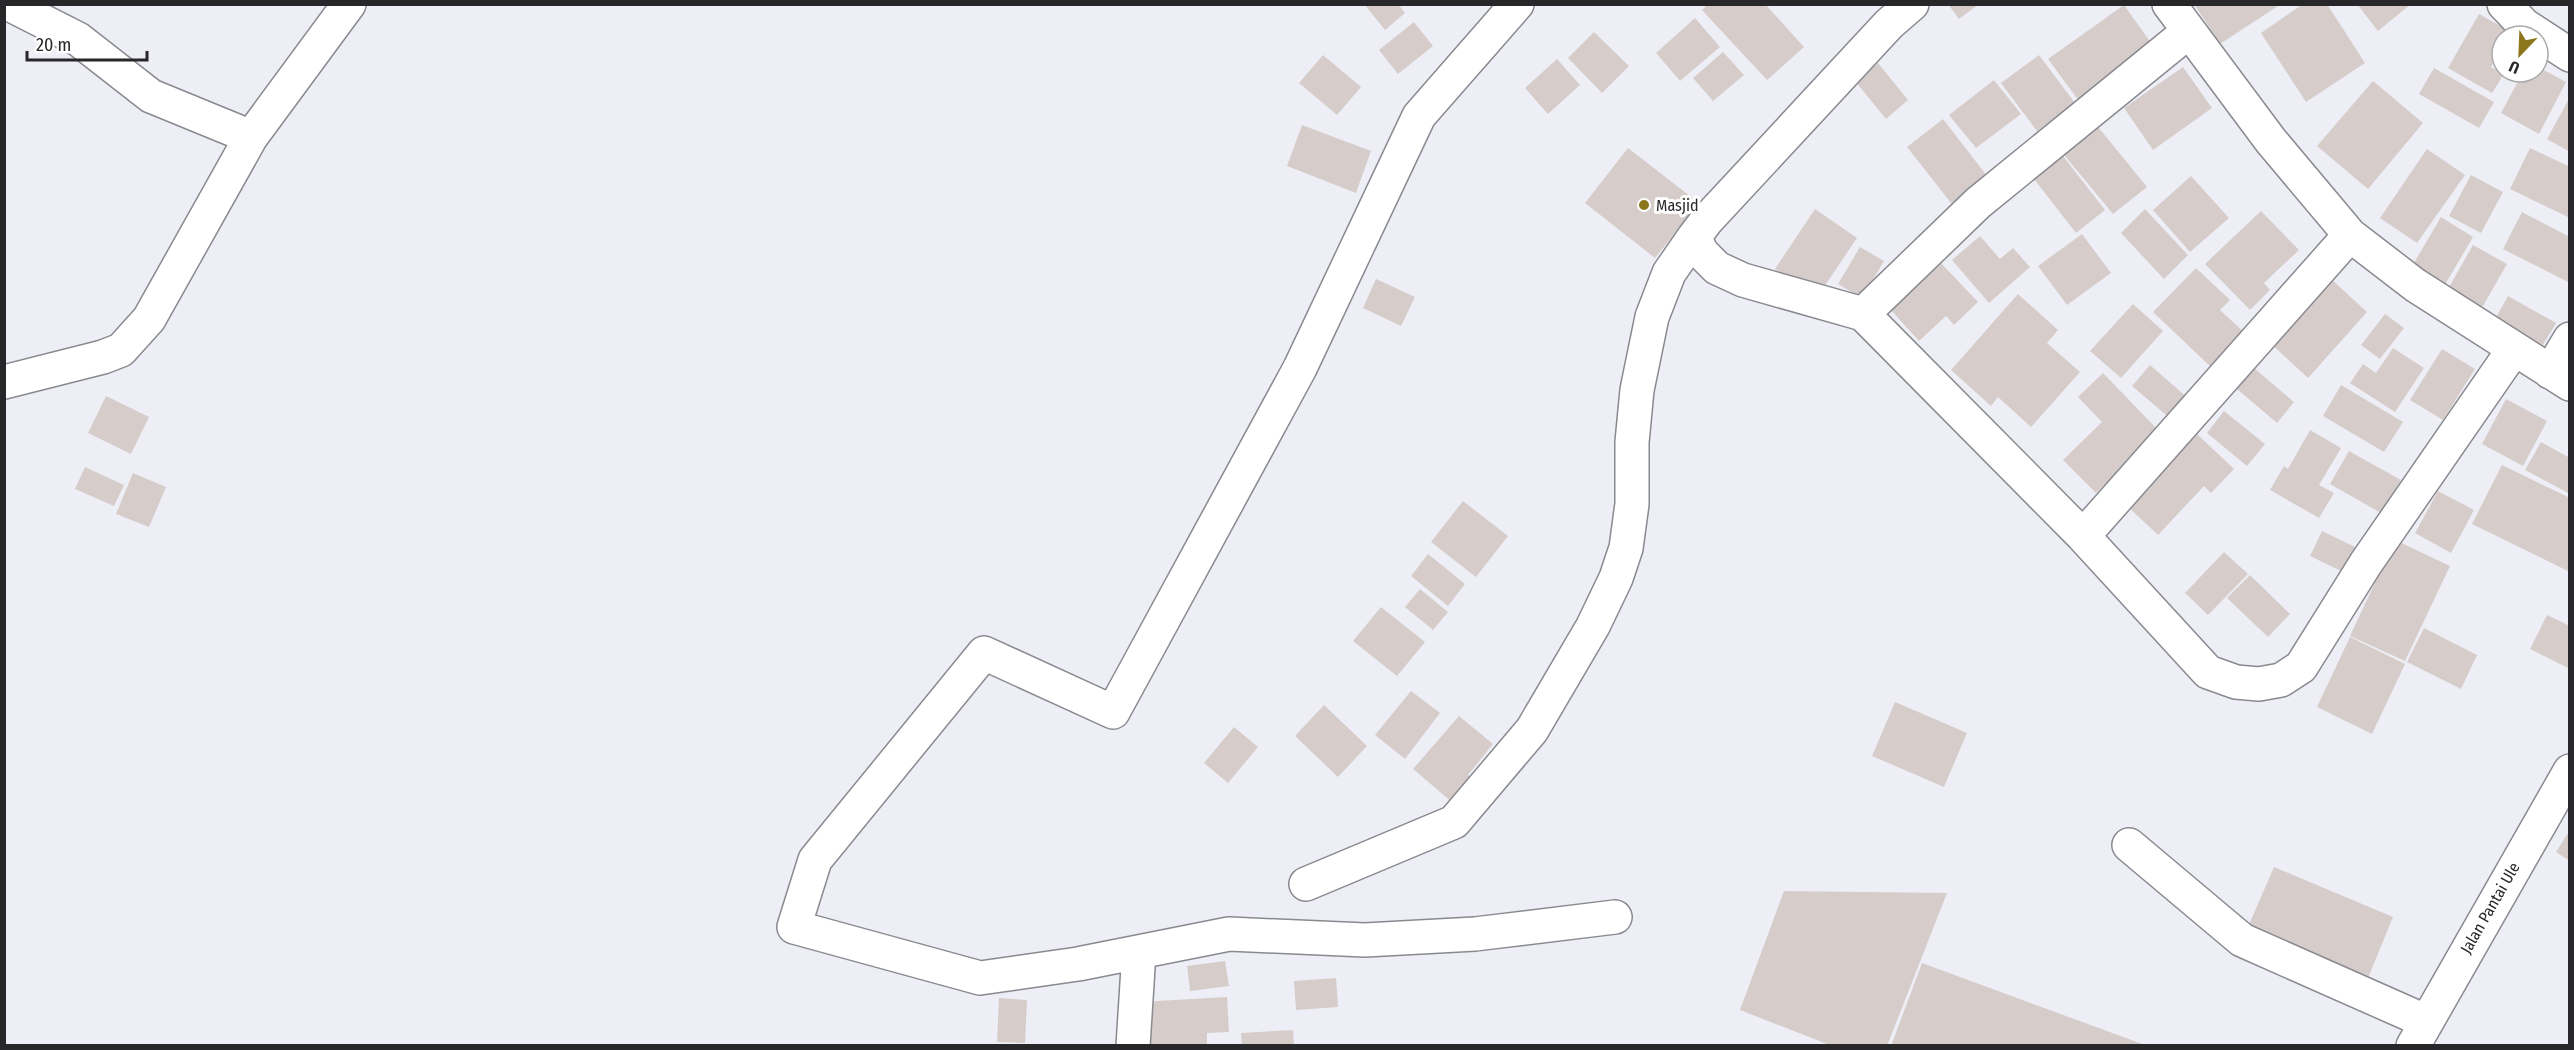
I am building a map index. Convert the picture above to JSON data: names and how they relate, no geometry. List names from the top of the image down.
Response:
{
  "streets": {
    "street": ["Jalan Pantai Ule"]
  },
  "places": ["Masjid"],
  "scale_bar": "20 m",
  "north": "bottom left"
}
